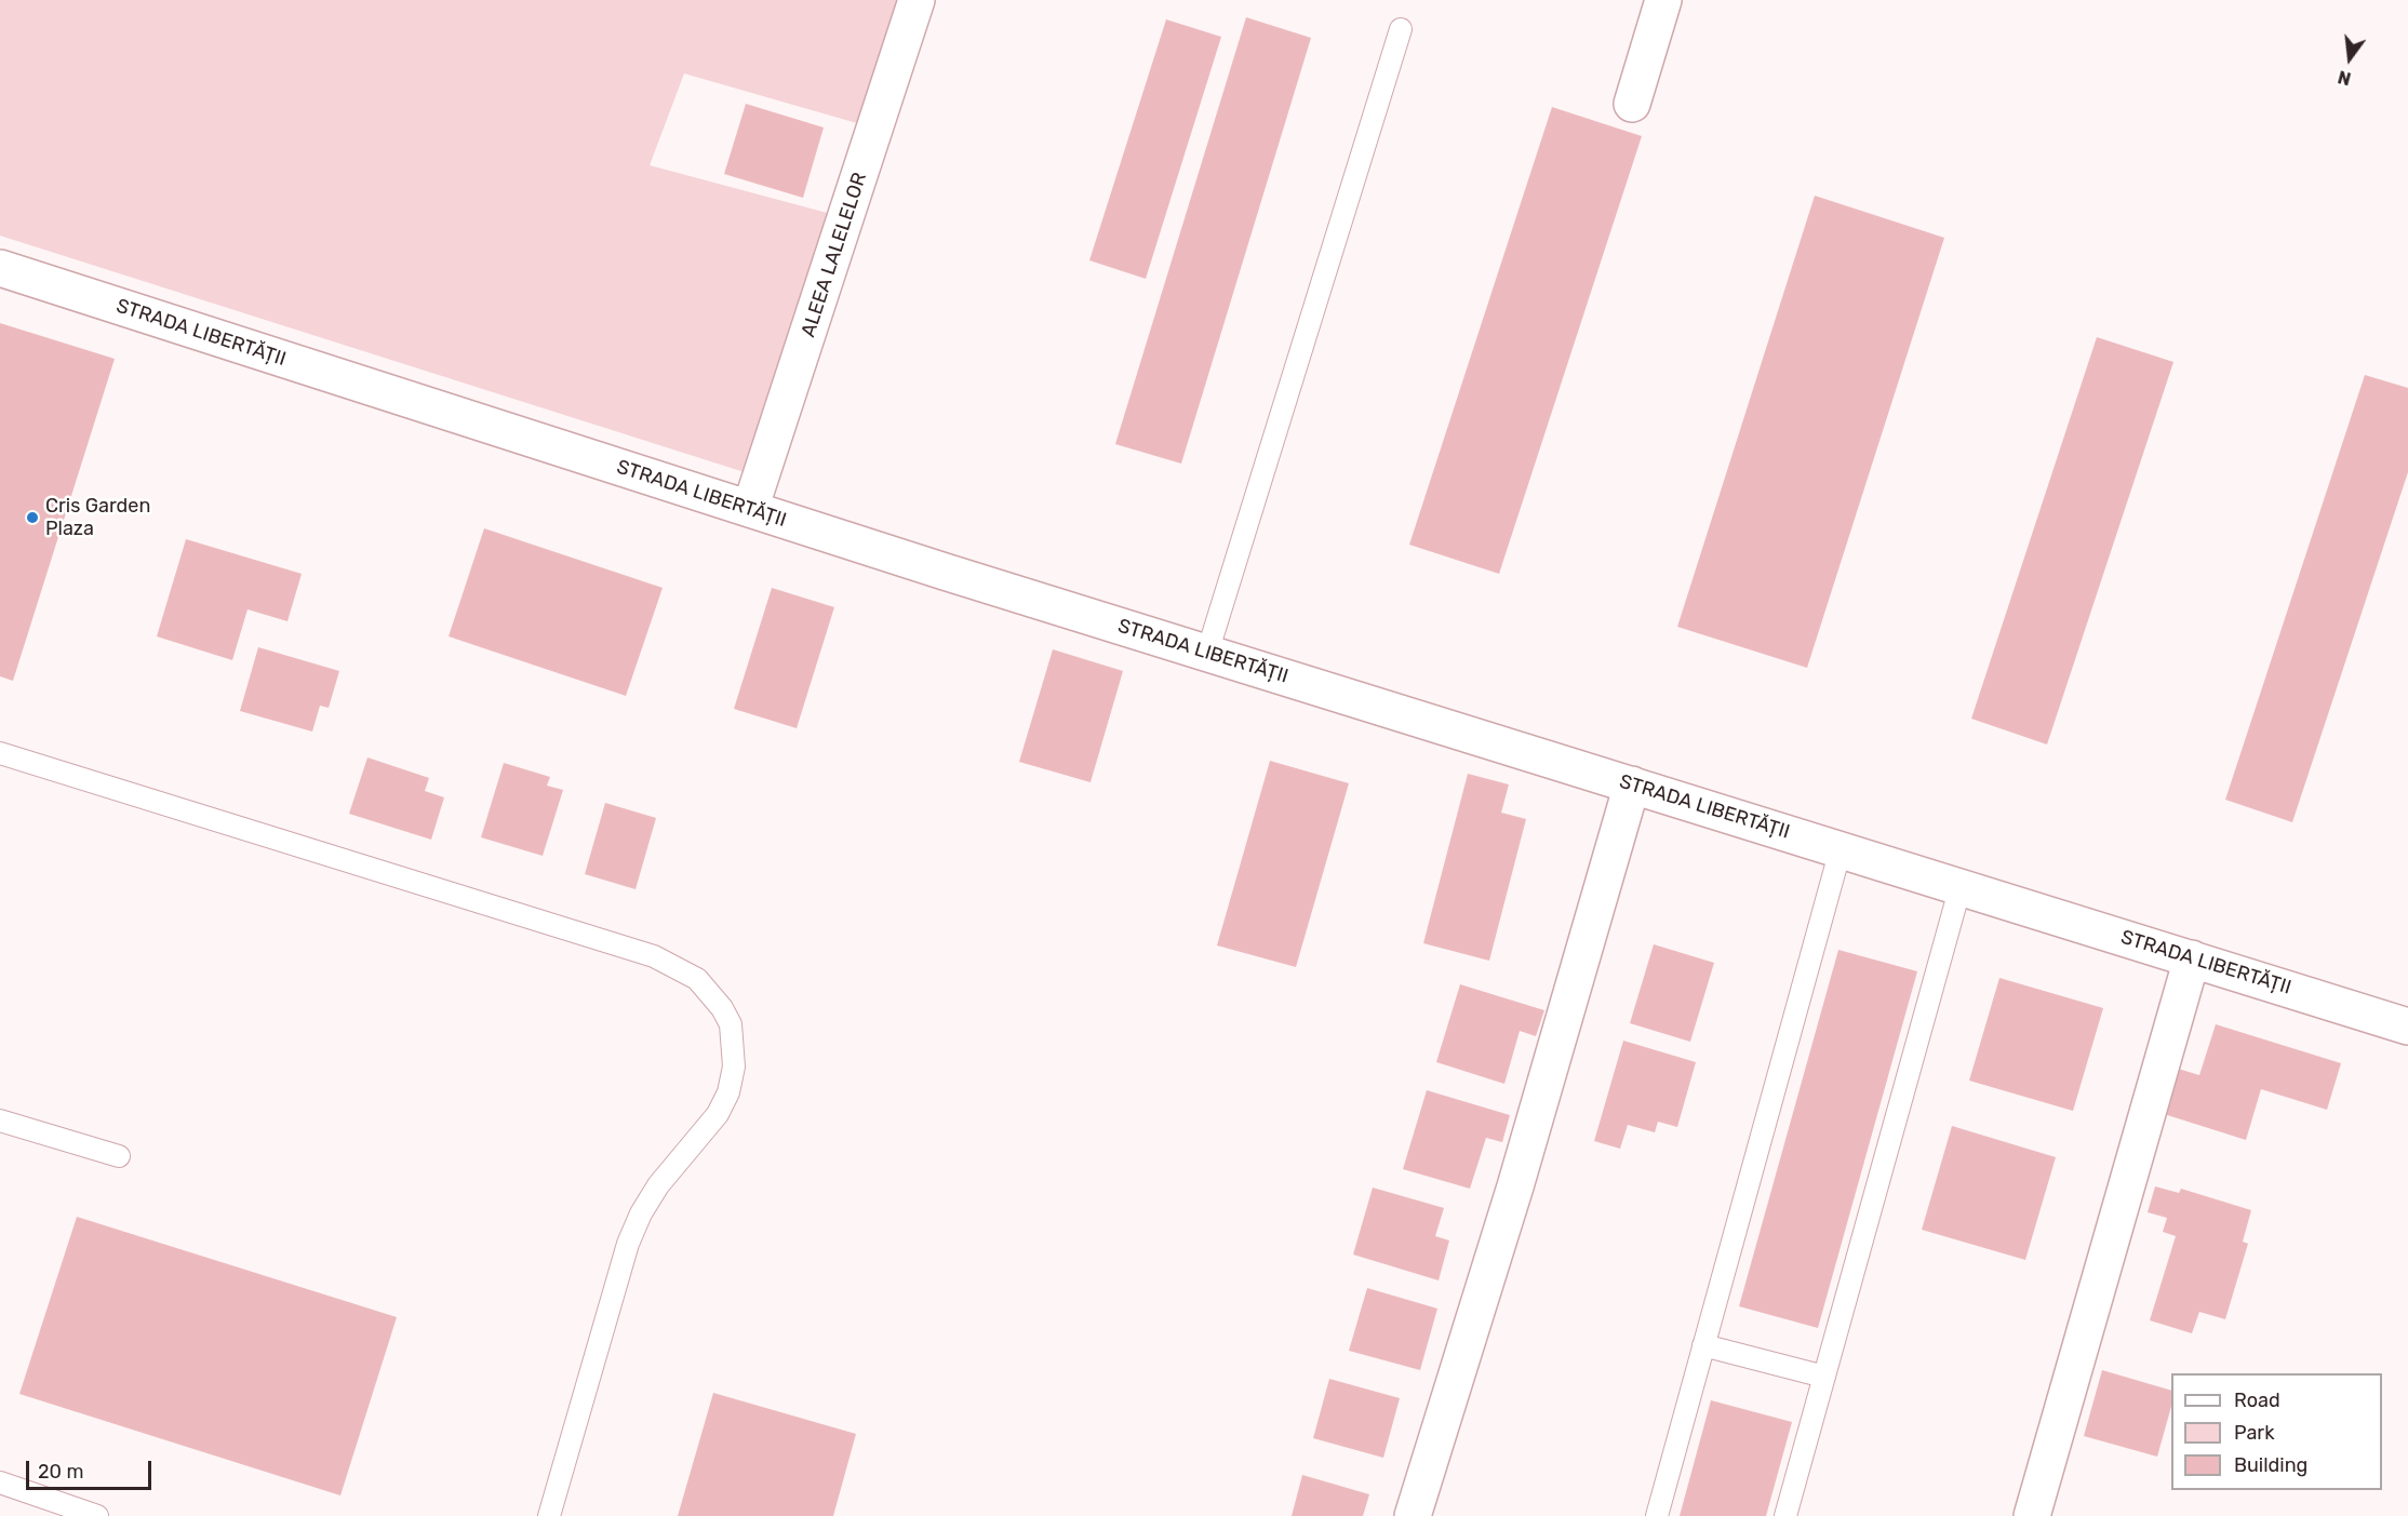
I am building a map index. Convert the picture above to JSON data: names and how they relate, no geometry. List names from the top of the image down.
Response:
{
  "streets": {
    "street": ["ALEEA LALELELOR", "STRADA LIBERTĂȚII"]
  },
  "crossings": [
    ["ALEEA LALELELOR", "STRADA LIBERTĂȚII"]
  ],
  "places": ["Cris Garden Plaza"],
  "legend": ["Road", "Park", "Building"],
  "scale_bar": "20 m",
  "north": "bottom"
}
